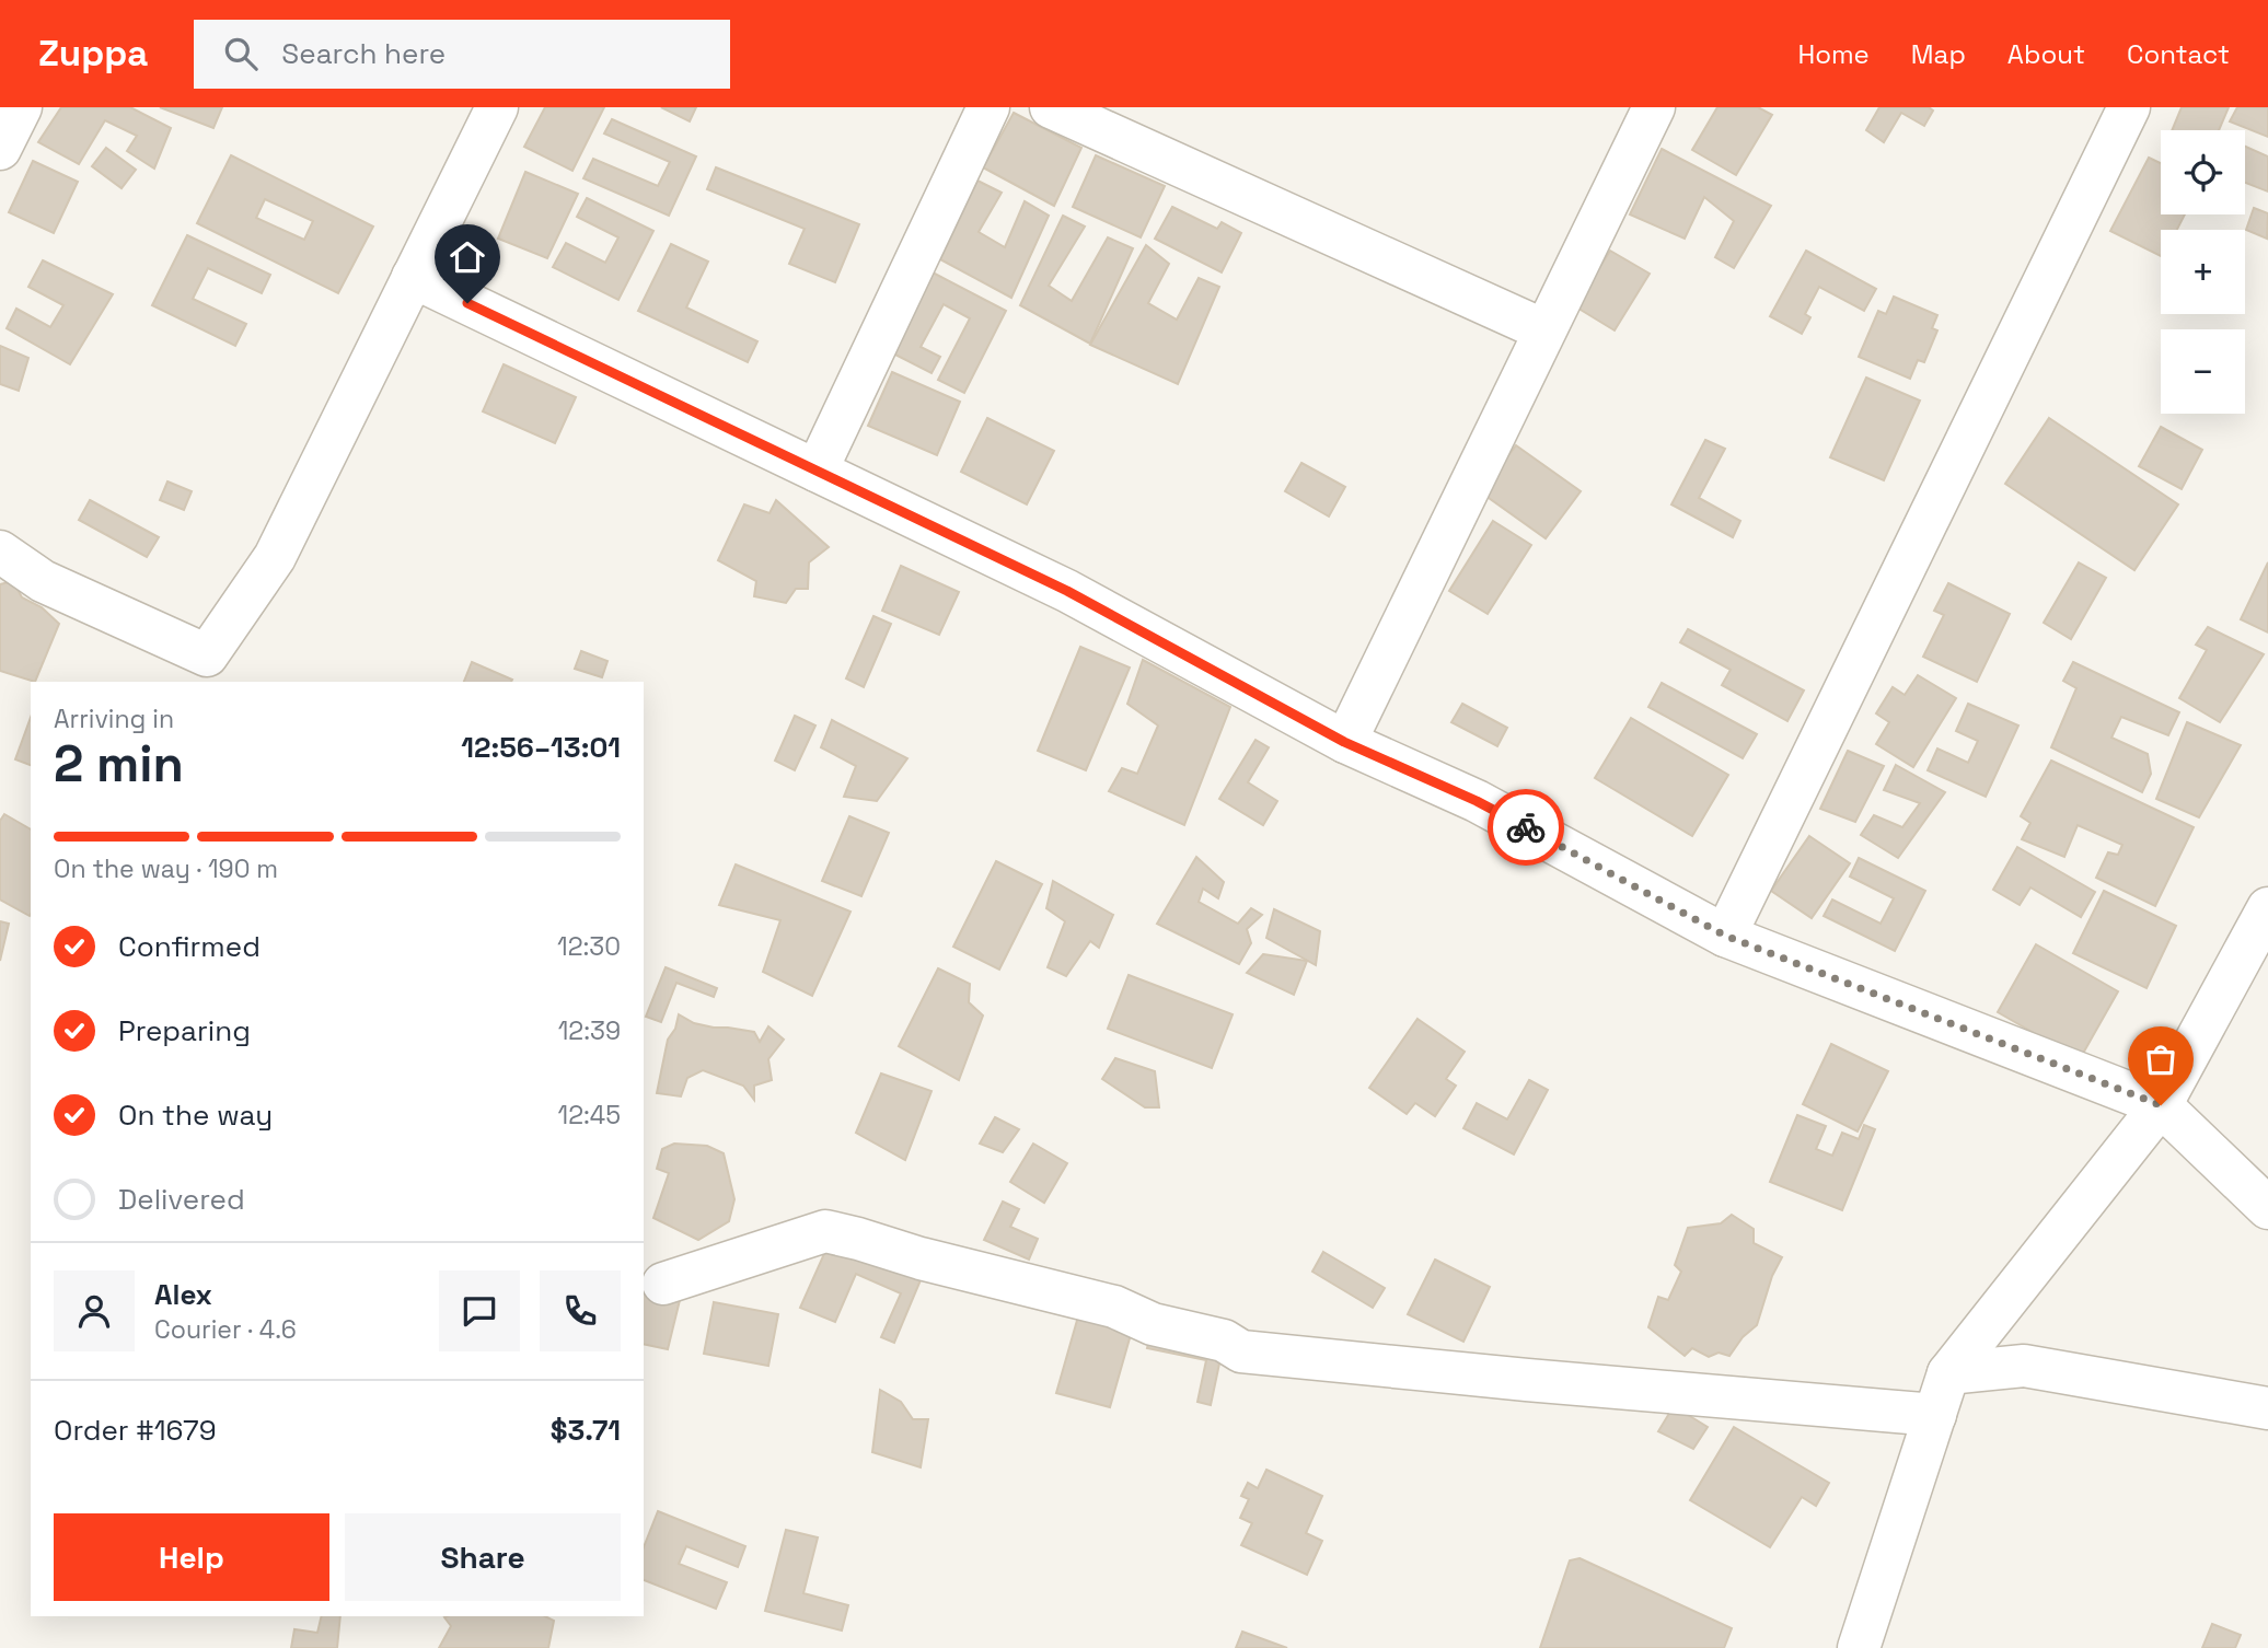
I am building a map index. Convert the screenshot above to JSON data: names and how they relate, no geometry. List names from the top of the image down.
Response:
{
  "page": {
    "header": "Zuppa",
    "search": "Search here",
    "nav": [
      "Home",
      "Map",
      "About",
      "Contact"
    ],
    "map_buttons": ["+", "−"],
    "heading": ["2 min", "Arriving in", "12:56–13:01"],
    "panel": [
      "Alex",
      "Courier · 4.6",
      "Order #1679",
      "$3.71"
    ],
    "bar": "On the way · 190 m",
    "list": [
      ["Confirmed", "12:30"],
      ["Preparing", "12:39"],
      ["On the way", "12:45"],
      "Delivered"
    ],
    "buttons": ["Help", "Share"]
  }
}
